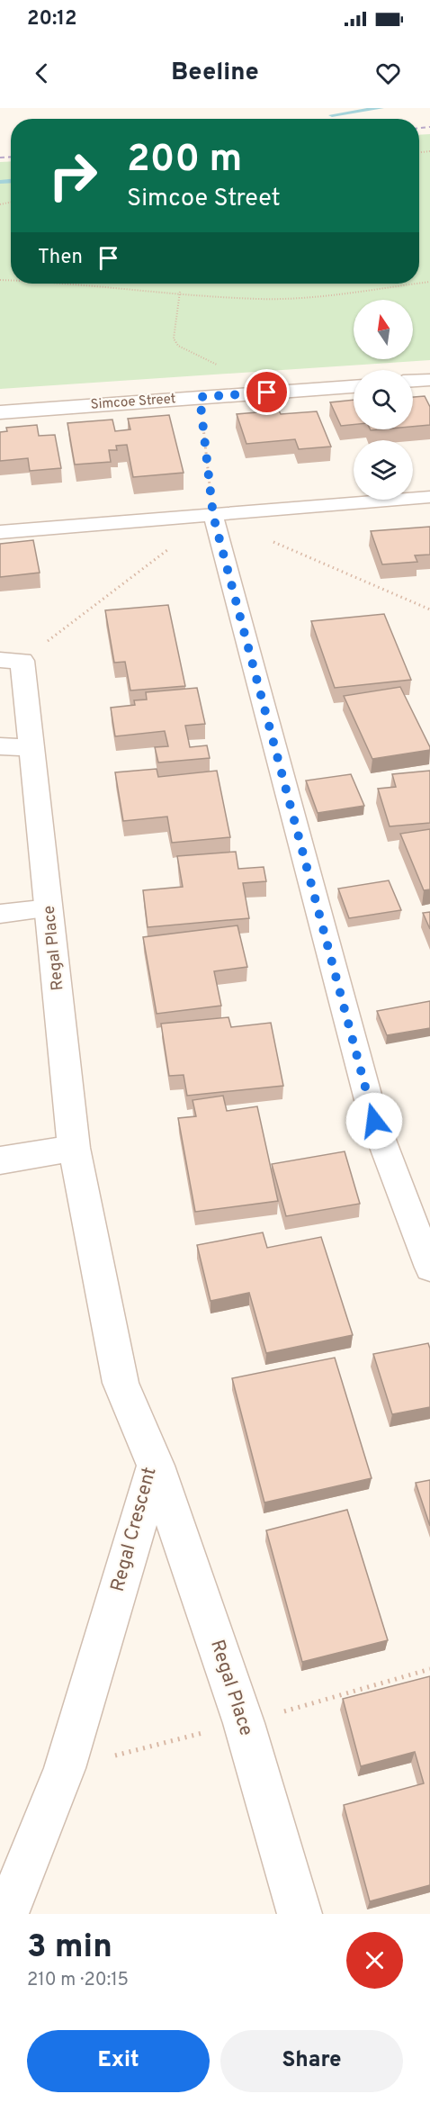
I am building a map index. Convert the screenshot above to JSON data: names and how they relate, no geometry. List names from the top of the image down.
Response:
{
  "streets": {
    "street": ["Simcoe Street", "Regal Place", "Regal Crescent"]
  },
  "crossings": [
    ["Regal Place", "Regal Crescent"]
  ],
  "north": "top",
  "page": {
    "status": "20:12",
    "header": "Beeline",
    "turn": ["200 m", "Simcoe Street"],
    "then": "Then",
    "heading": ["3 min", "210 m · 20:15"],
    "buttons": ["Exit", "Share"]
  }
}
